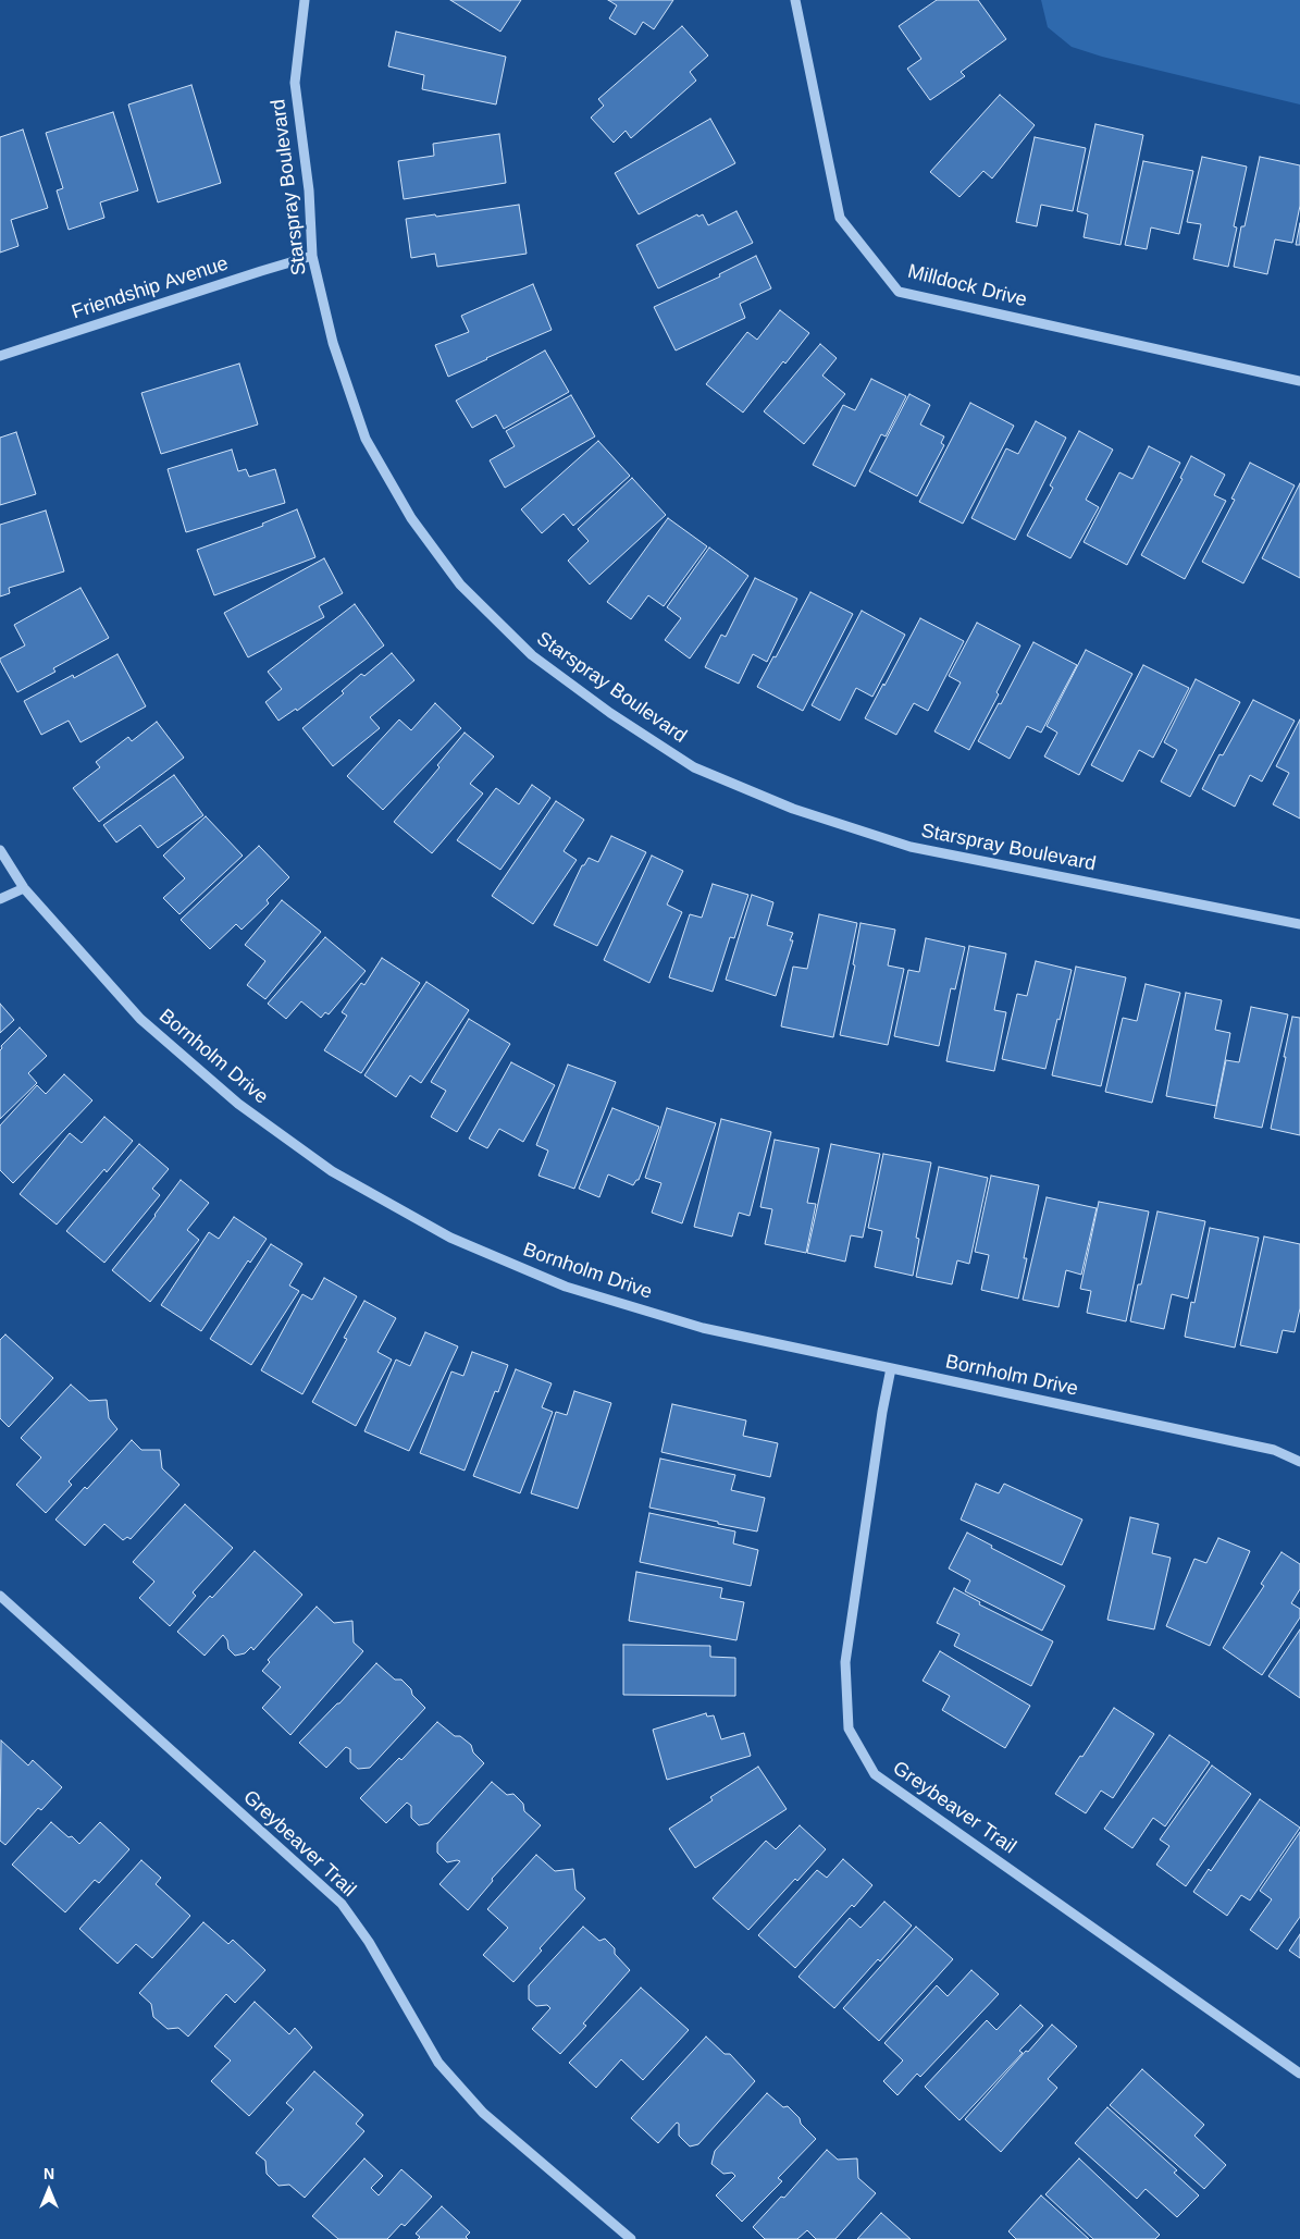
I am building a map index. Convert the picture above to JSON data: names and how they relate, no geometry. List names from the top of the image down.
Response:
{
  "streets": {
    "street": [
      "Starspray Boulevard",
      "Milldock Drive",
      "Friendship Avenue",
      "Bornholm Drive",
      "Greybeaver Trail"
    ]
  },
  "crossings": [
    ["Starspray Boulevard", "Friendship Avenue"],
    ["Bornholm Drive", "Greybeaver Trail"]
  ],
  "north": "top"
}
